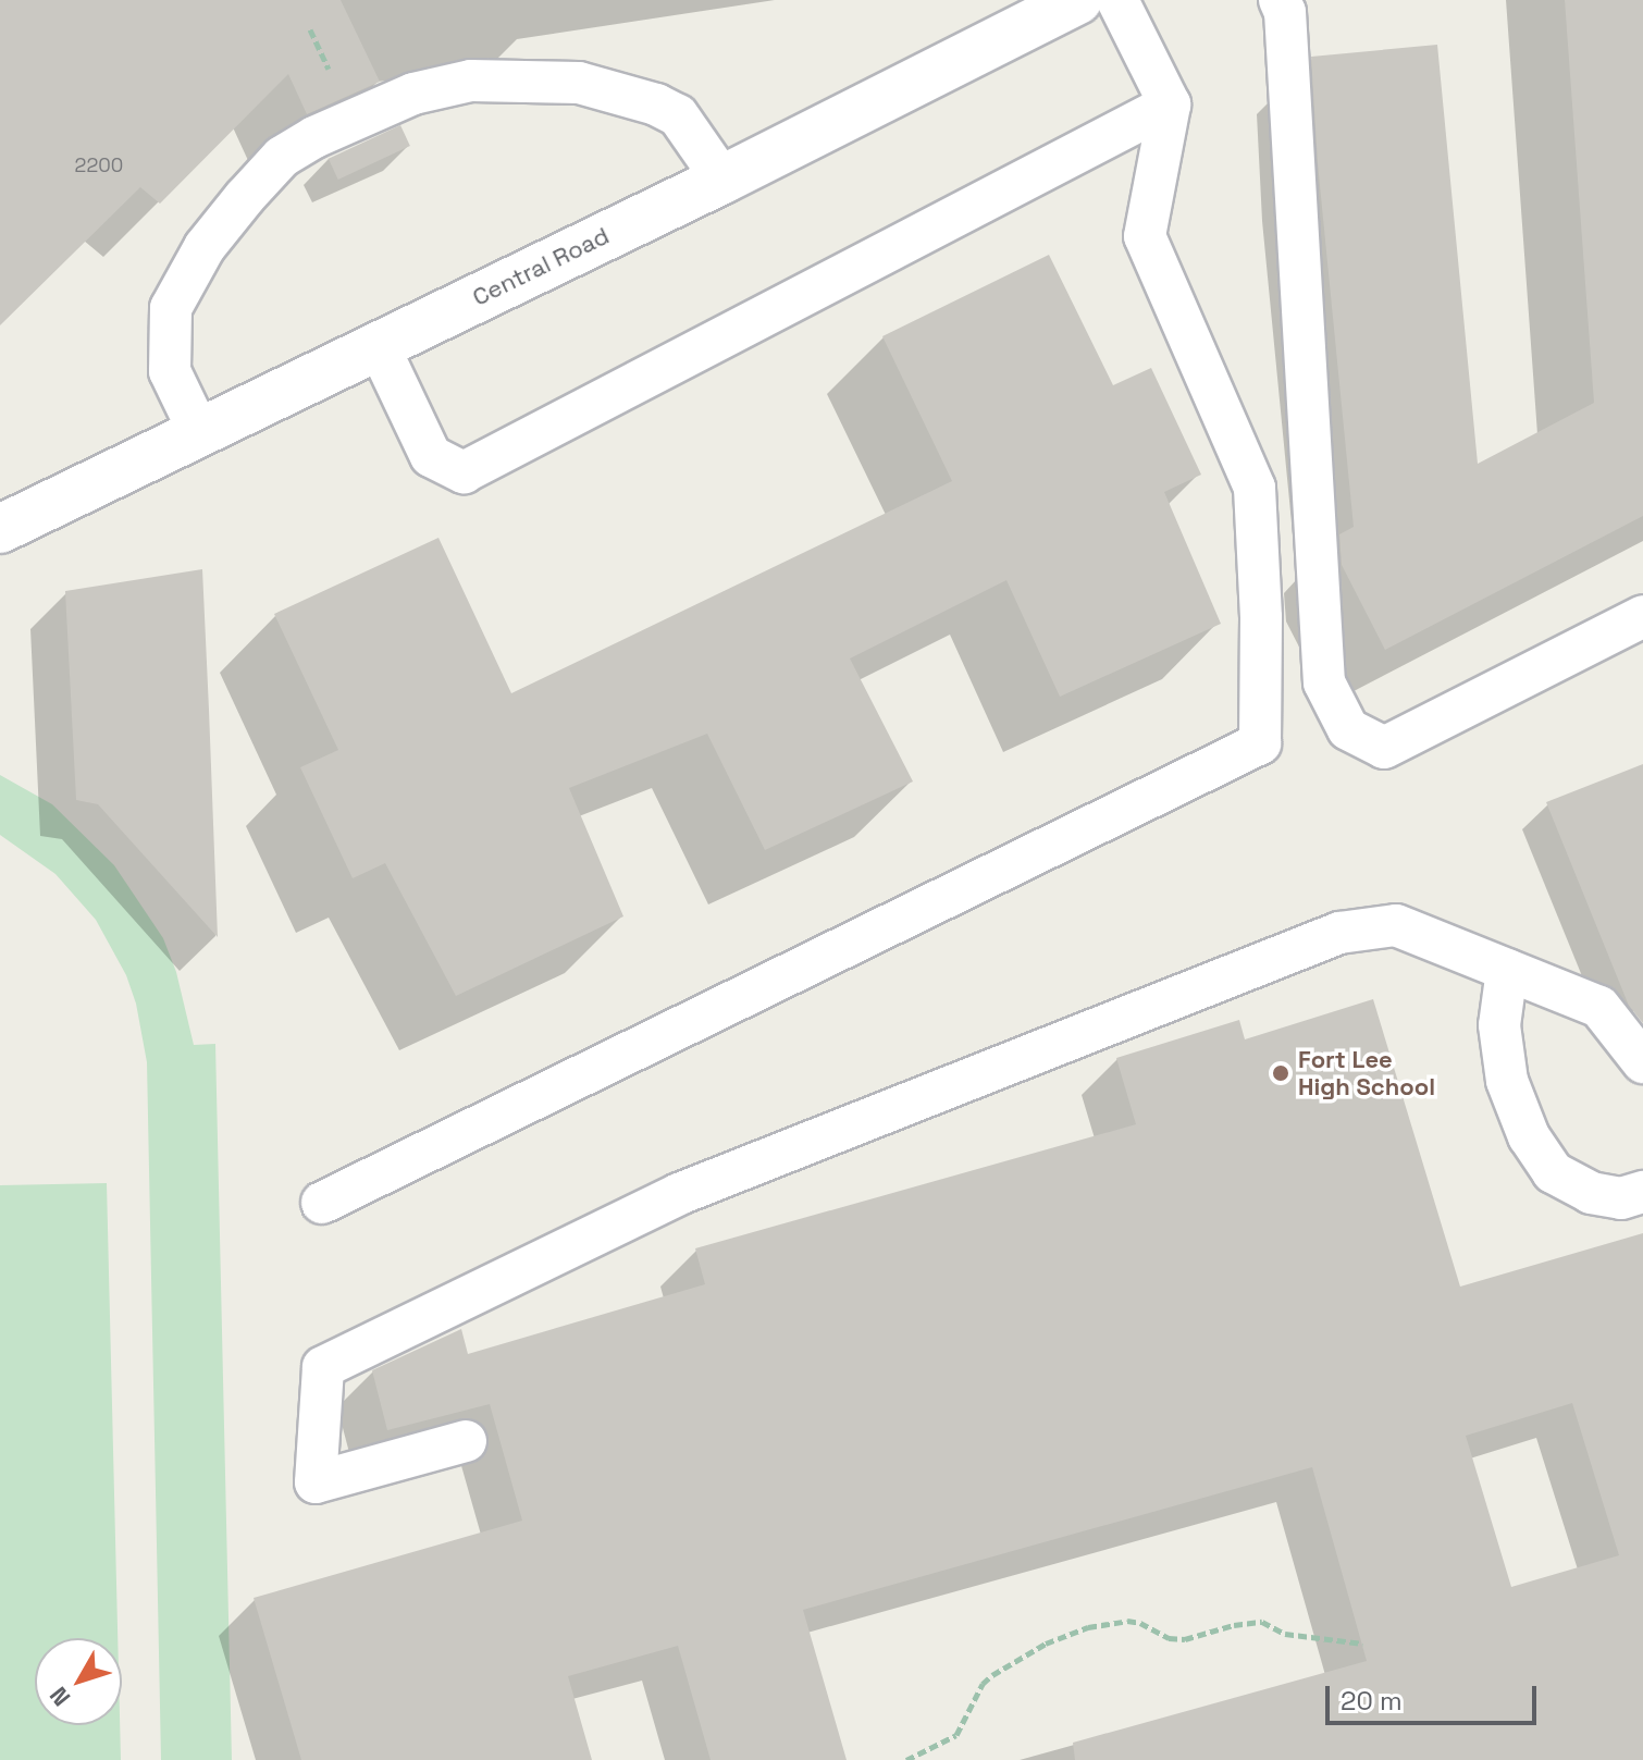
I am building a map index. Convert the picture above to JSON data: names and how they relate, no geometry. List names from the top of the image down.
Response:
{
  "streets": {
    "street": ["Central Road"]
  },
  "places": ["Fort Lee High School"],
  "house_numbers": ["2200"],
  "scale_bar": "20 m",
  "north": "bottom left"
}
